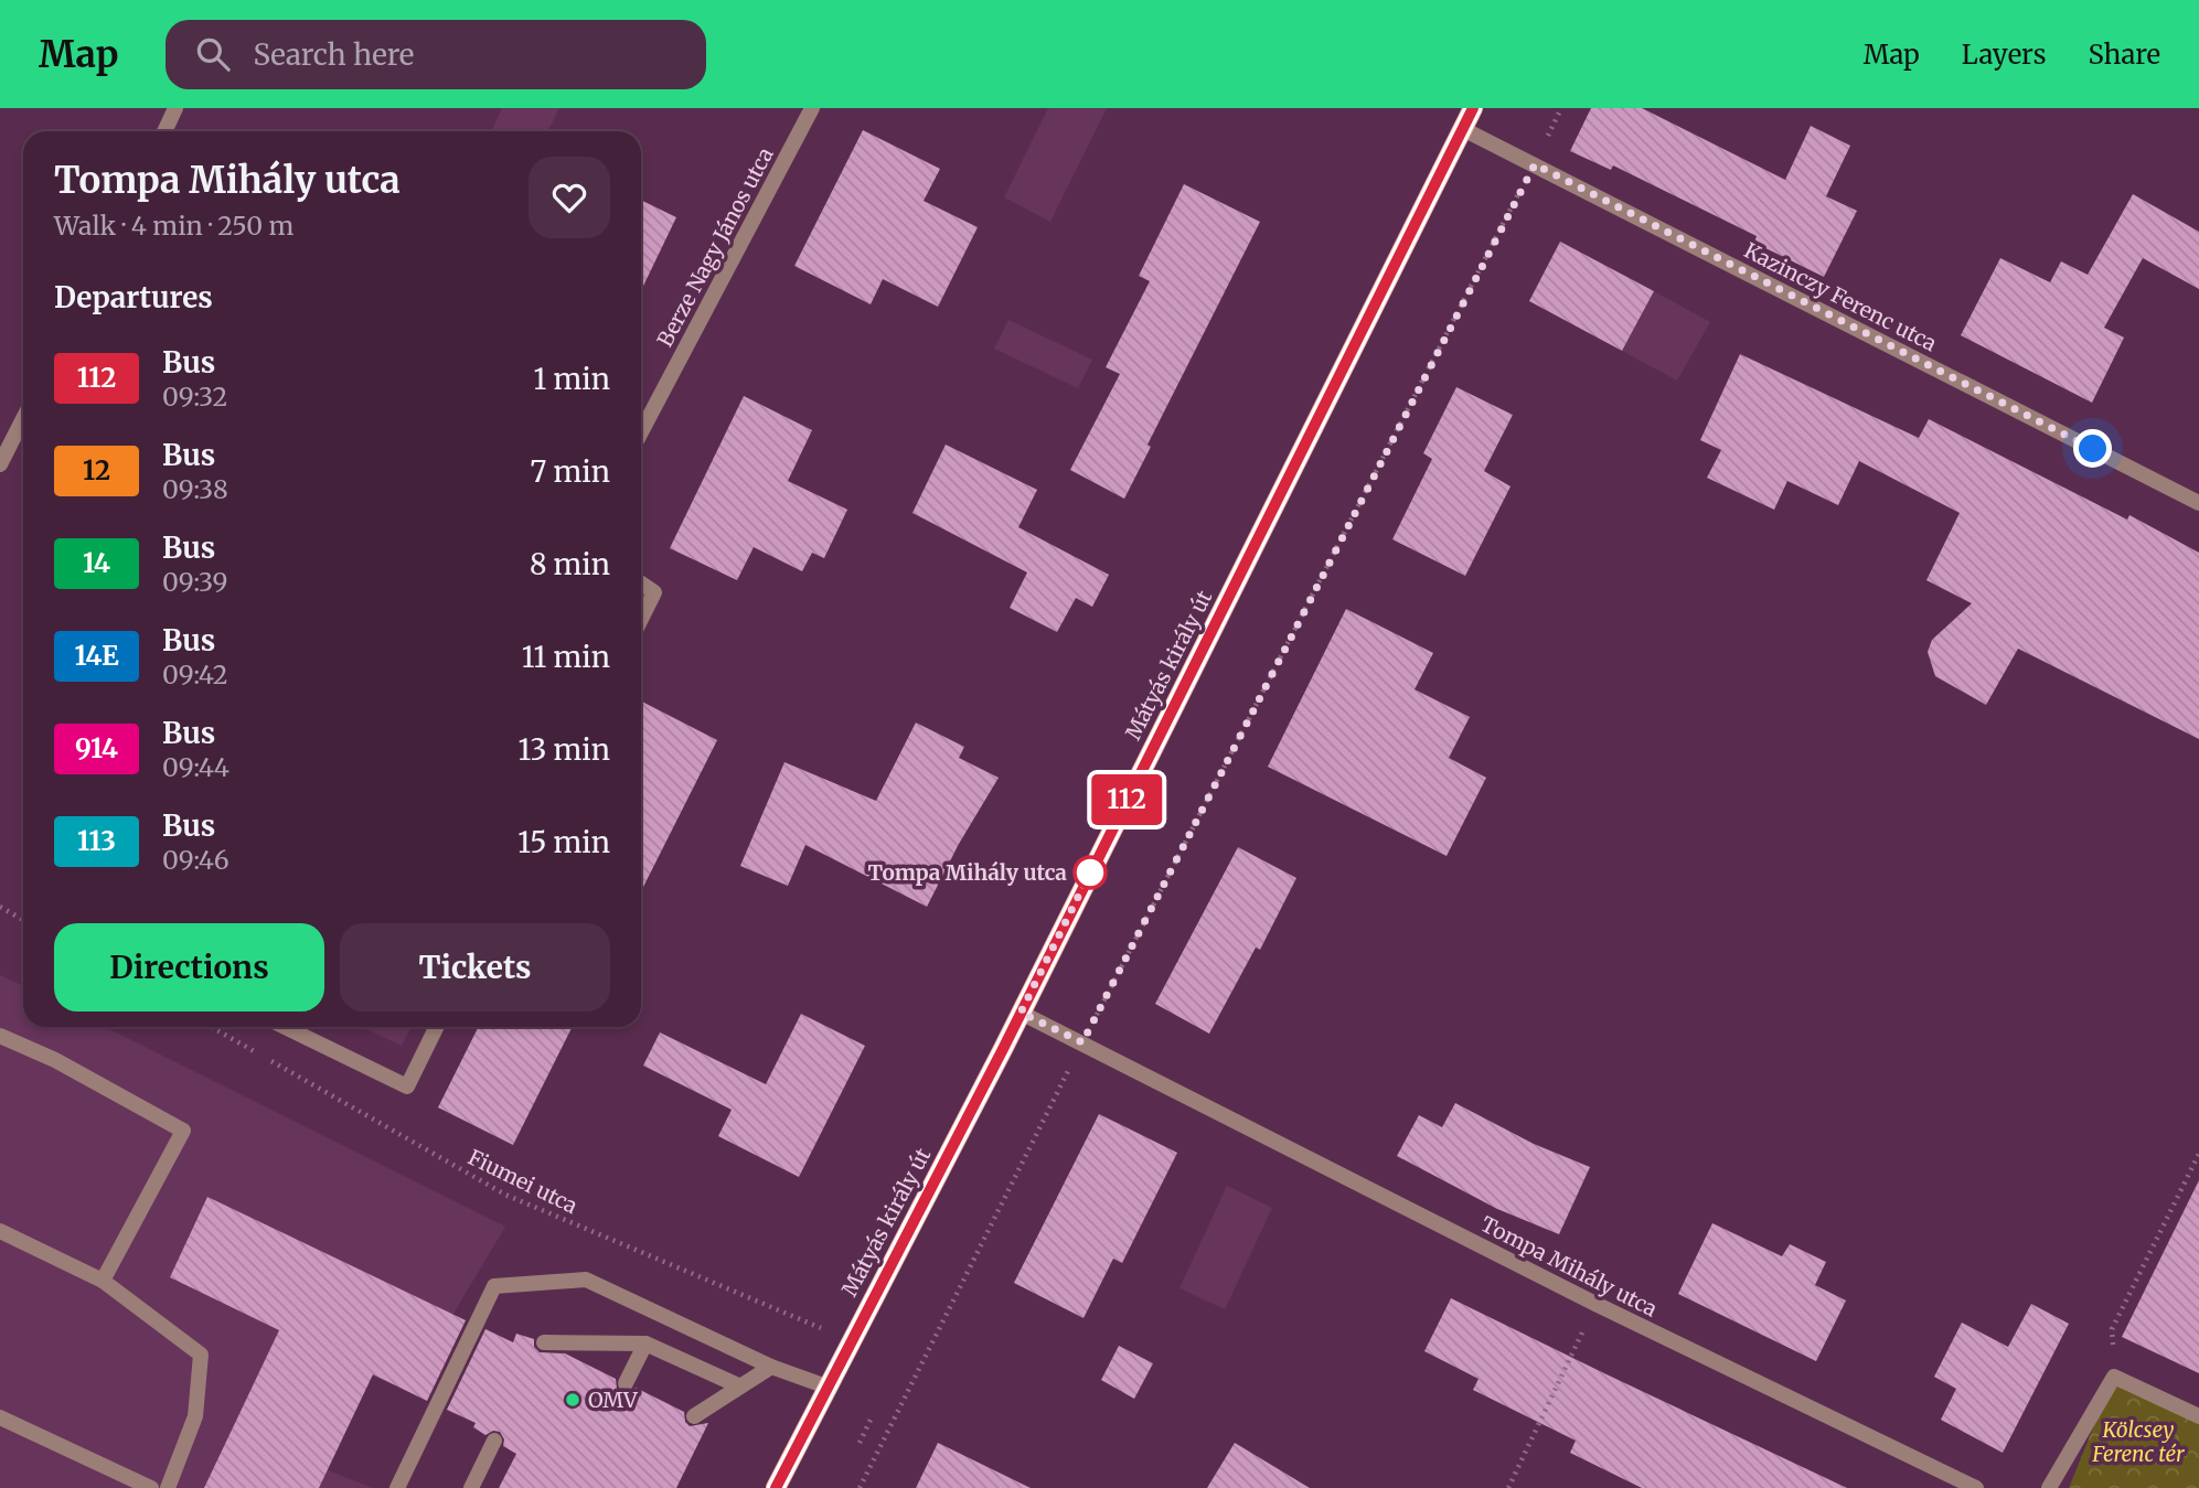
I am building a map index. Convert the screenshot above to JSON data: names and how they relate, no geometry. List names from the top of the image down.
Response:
{
  "streets": {
    "main road": ["Mátyás király út"],
    "street": ["Berze Nagy János utca", "Kazinczy Ferenc utca", "Tompa Mihály utca"],
    "path": ["Fiumei utca"]
  },
  "crossings": [
    ["Kazinczy Ferenc utca", "Mátyás király út"],
    ["Mátyás király út", "Fiumei utca"],
    ["Mátyás király út", "Tompa Mihály utca"]
  ],
  "parks": ["Kölcsey Ferenc tér"],
  "places": ["Tompa Mihály utca", "OMV"],
  "lines": ["bus line 112"],
  "page": {
    "header": "Map",
    "search": "Search here",
    "nav": ["Map", "Layers", "Share"],
    "on_map": "112",
    "heading": [
      ["Tompa Mihály utca", "Walk · 4 min · 250 m"],
      "Departures"
    ],
    "list": [
      {
        "mark": "112",
        "name": "Bus",
        "note": "09:32",
        "value": "1 min"
      },
      {
        "mark": "12",
        "name": "Bus",
        "note": "09:38",
        "value": "7 min"
      },
      {
        "mark": "14",
        "name": "Bus",
        "note": "09:39",
        "value": "8 min"
      },
      {
        "mark": "14E",
        "name": "Bus",
        "note": "09:42",
        "value": "11 min"
      },
      {
        "mark": "914",
        "name": "Bus",
        "note": "09:44",
        "value": "13 min"
      },
      {
        "mark": "113",
        "name": "Bus",
        "note": "09:46",
        "value": "15 min"
      }
    ],
    "buttons": ["Directions", "Tickets"]
  }
}
